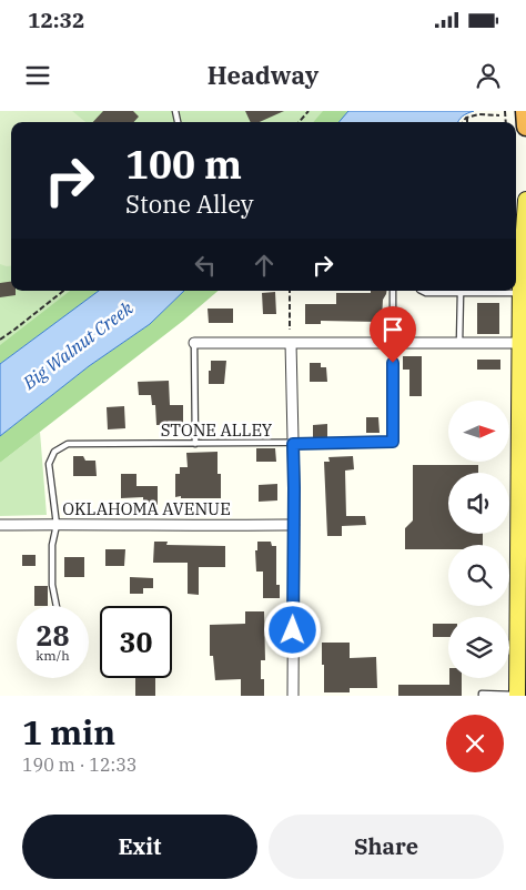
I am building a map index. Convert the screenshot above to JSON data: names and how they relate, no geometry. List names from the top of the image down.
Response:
{
  "streets": {
    "street": ["OKLAHOMA AVENUE"],
    "lane": ["STONE ALLEY"]
  },
  "crossings": [
    ["STONE ALLEY", "OKLAHOMA AVENUE"]
  ],
  "water": ["Big Walnut Creek"],
  "north": "right",
  "page": {
    "status": "12:32",
    "header": "Headway",
    "turn": ["100 m", "Stone Alley"],
    "speed": "28 km/h",
    "limit": "30",
    "heading": ["1 min", "190 m · 12:33"],
    "buttons": ["Exit", "Share"]
  }
}
